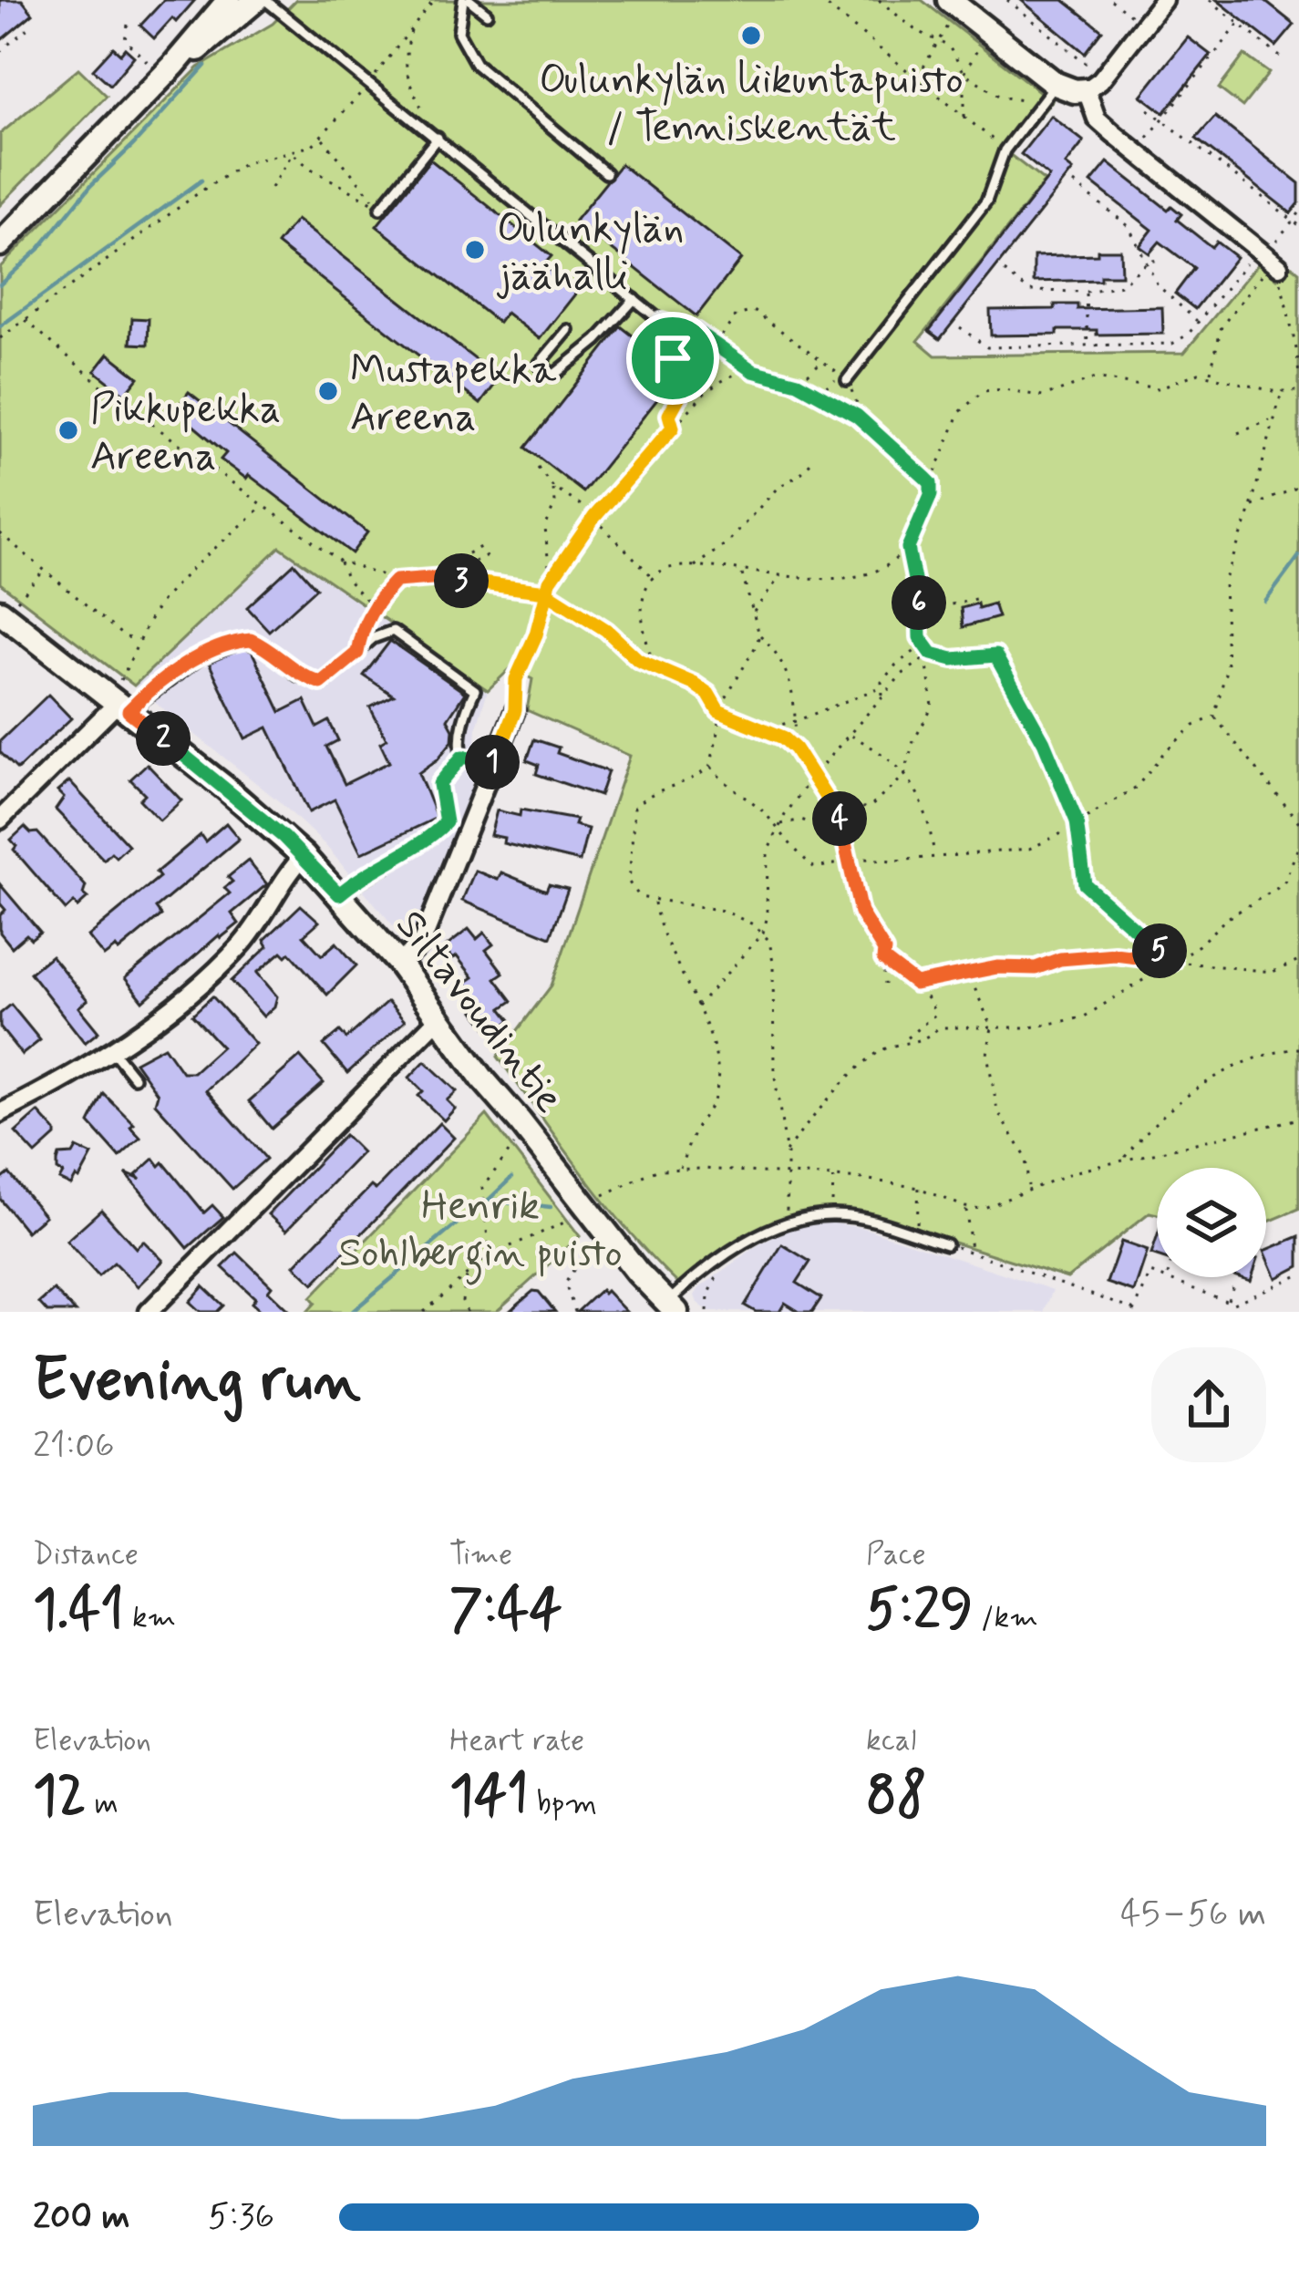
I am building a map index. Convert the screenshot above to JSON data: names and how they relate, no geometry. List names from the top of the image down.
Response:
{
  "streets": {
    "main road": ["Siltavoudintie"]
  },
  "parks": ["Henrik Sohlbergin puisto"],
  "places": [
    "Oulunkylän liikuntapuisto / Tenniskentät",
    "Oulunkylän jäähalli",
    "Mustapekka Areena",
    "Pikkupekka Areena"
  ],
  "page": {
    "pins": [
      "3",
      "6",
      "2",
      "1",
      "4",
      "5"
    ],
    "heading": ["Evening run", "21:06"],
    "stats": [
      ["Distance", "1.41 km"],
      ["Time", "7:44"],
      ["Pace", "5:29 /km"],
      ["Elevation", "12 m"],
      ["Heart rate", "141 bpm"],
      ["kcal", "88"]
    ],
    "chart": ["Elevation", "45–56 m"],
    "list": [
      {
        "name": "200 m",
        "note": "5:36"
      }
    ]
  }
}
